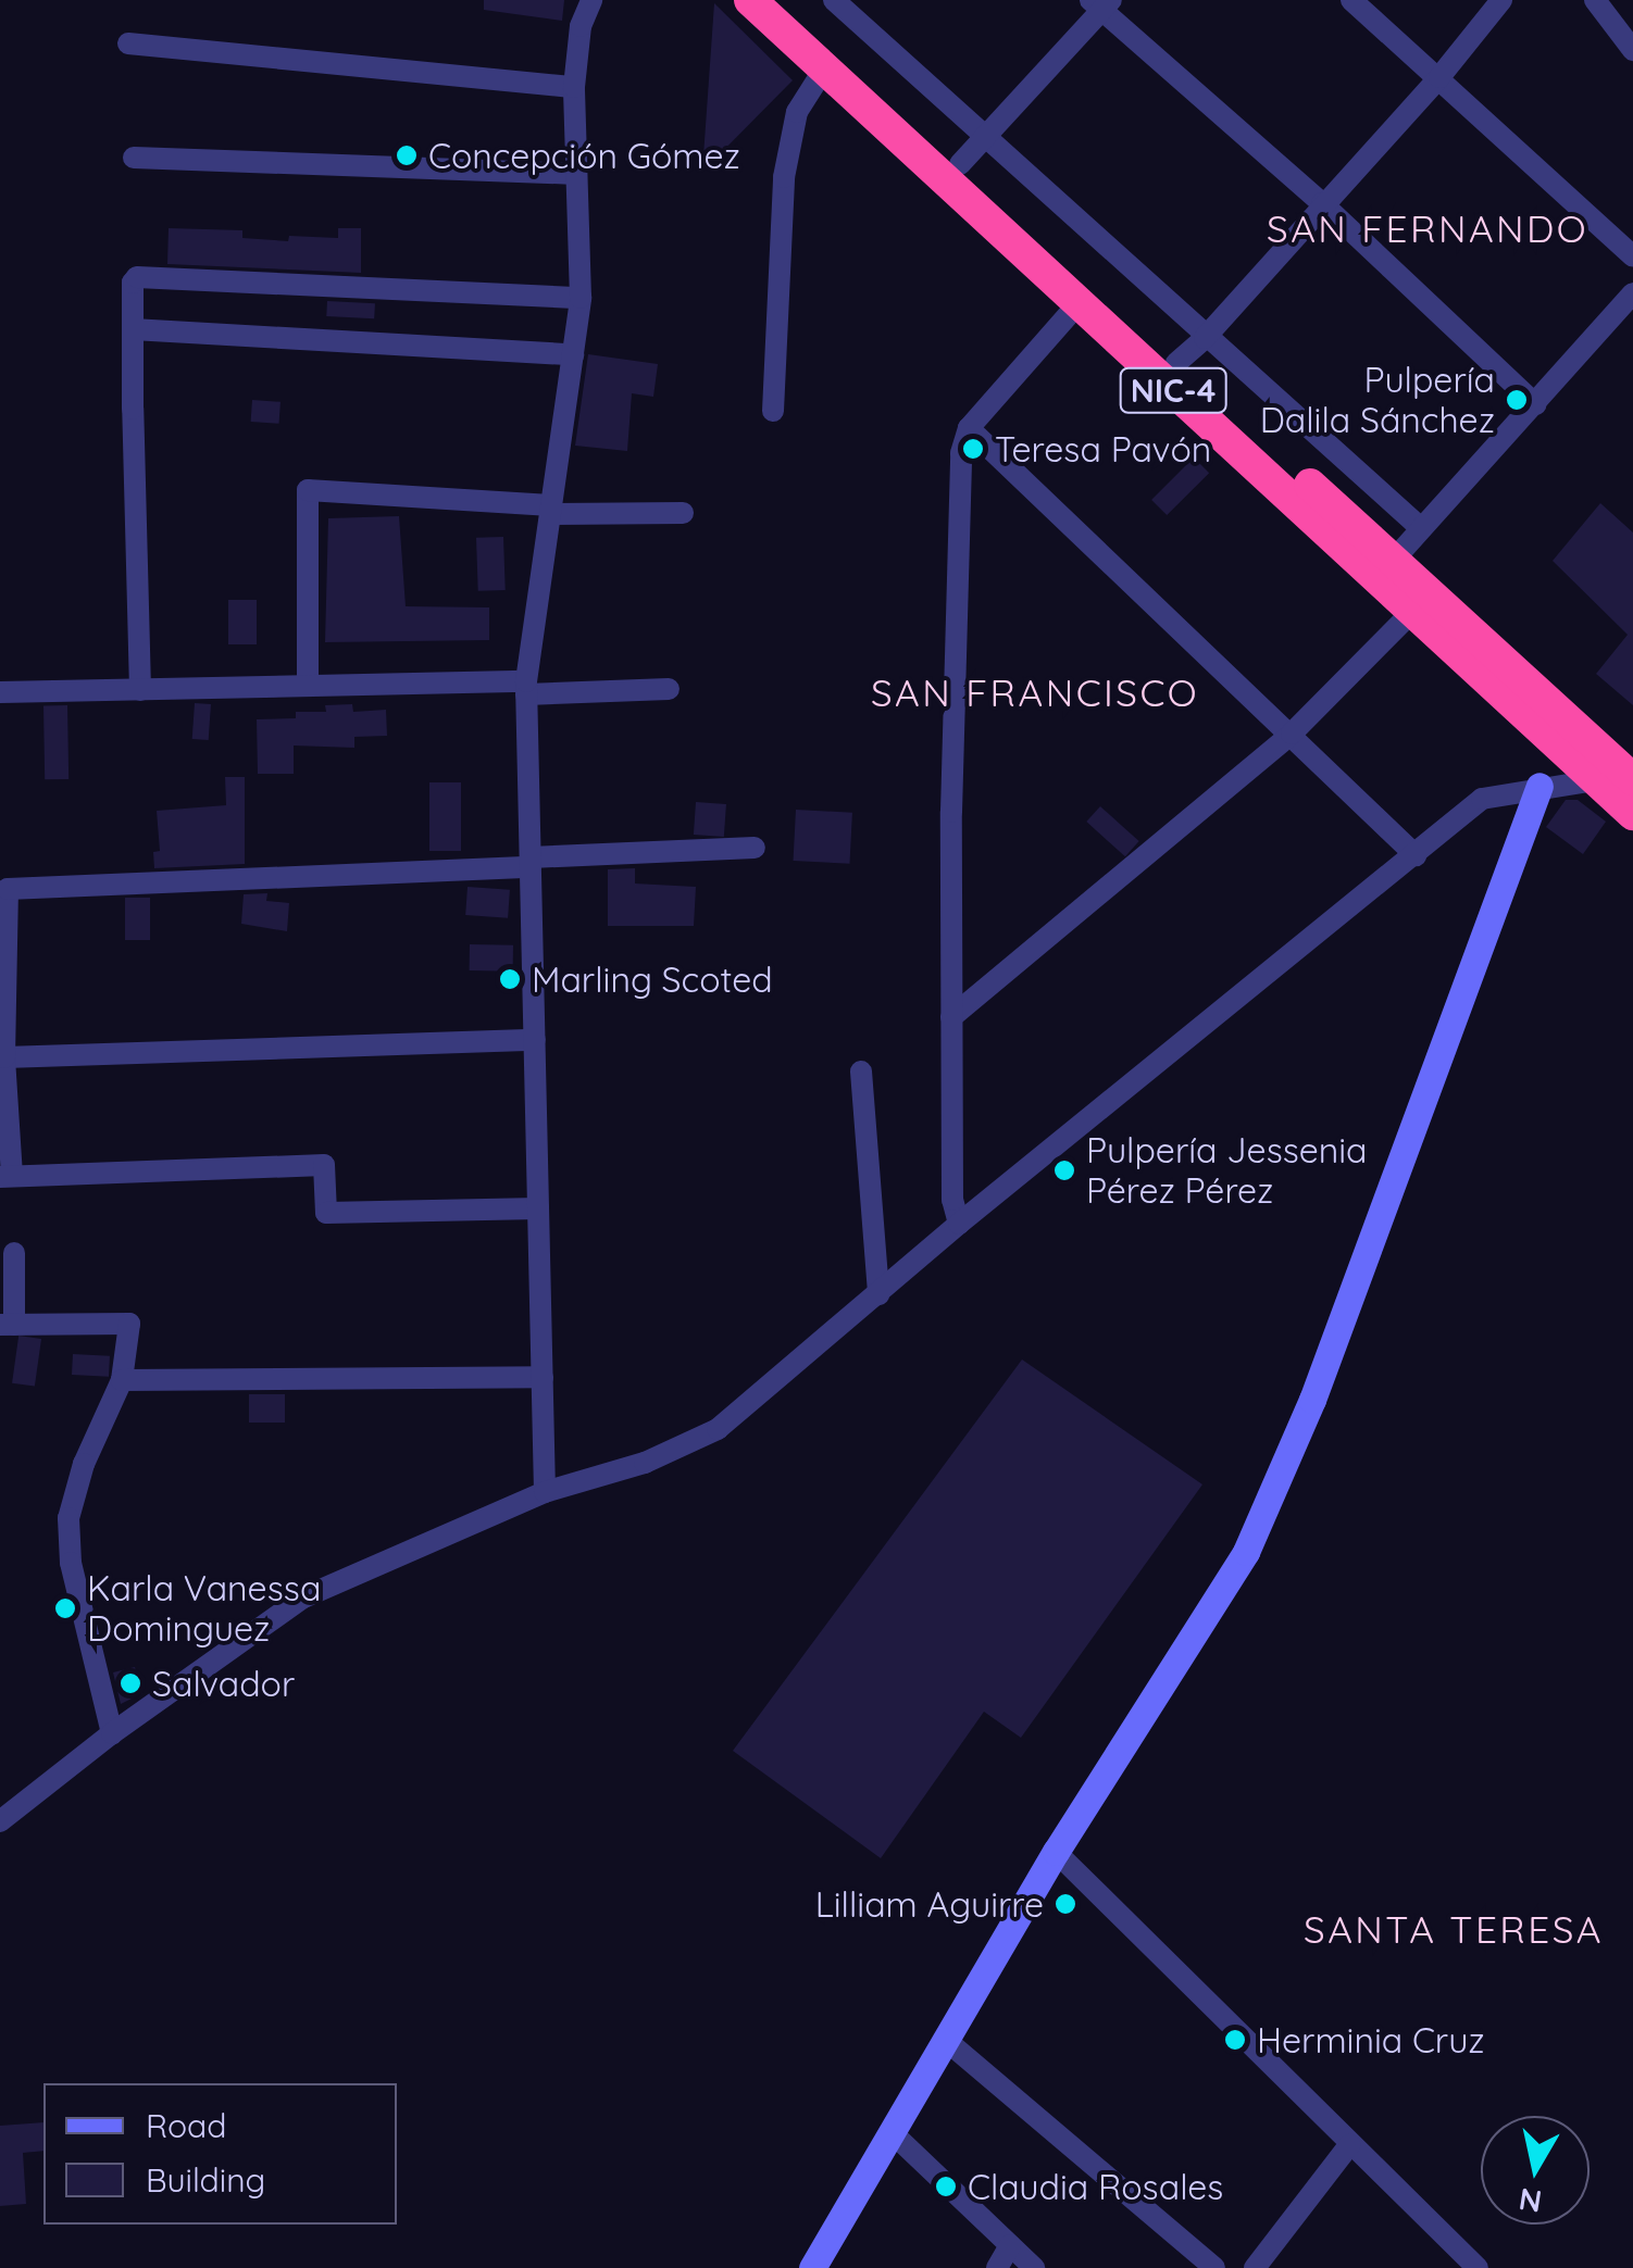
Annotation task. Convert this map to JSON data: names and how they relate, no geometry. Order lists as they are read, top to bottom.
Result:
{
  "streets": {
    "highway": ["NIC-4"]
  },
  "districts": ["SAN FERNANDO", "SAN FRANCISCO", "SANTA TERESA"],
  "places": [
    "Concepción Gómez",
    "Pulpería Dalila Sánchez",
    "Teresa Pavón",
    "Marling Scoted",
    "Pulpería Jessenia Pérez Pérez",
    "Karla Vanessa Dominguez",
    "Salvador",
    "Lilliam Aguirre",
    "Herminia Cruz",
    "Claudia Rosales"
  ],
  "legend": ["Road", "Building"],
  "north": "bottom"
}
